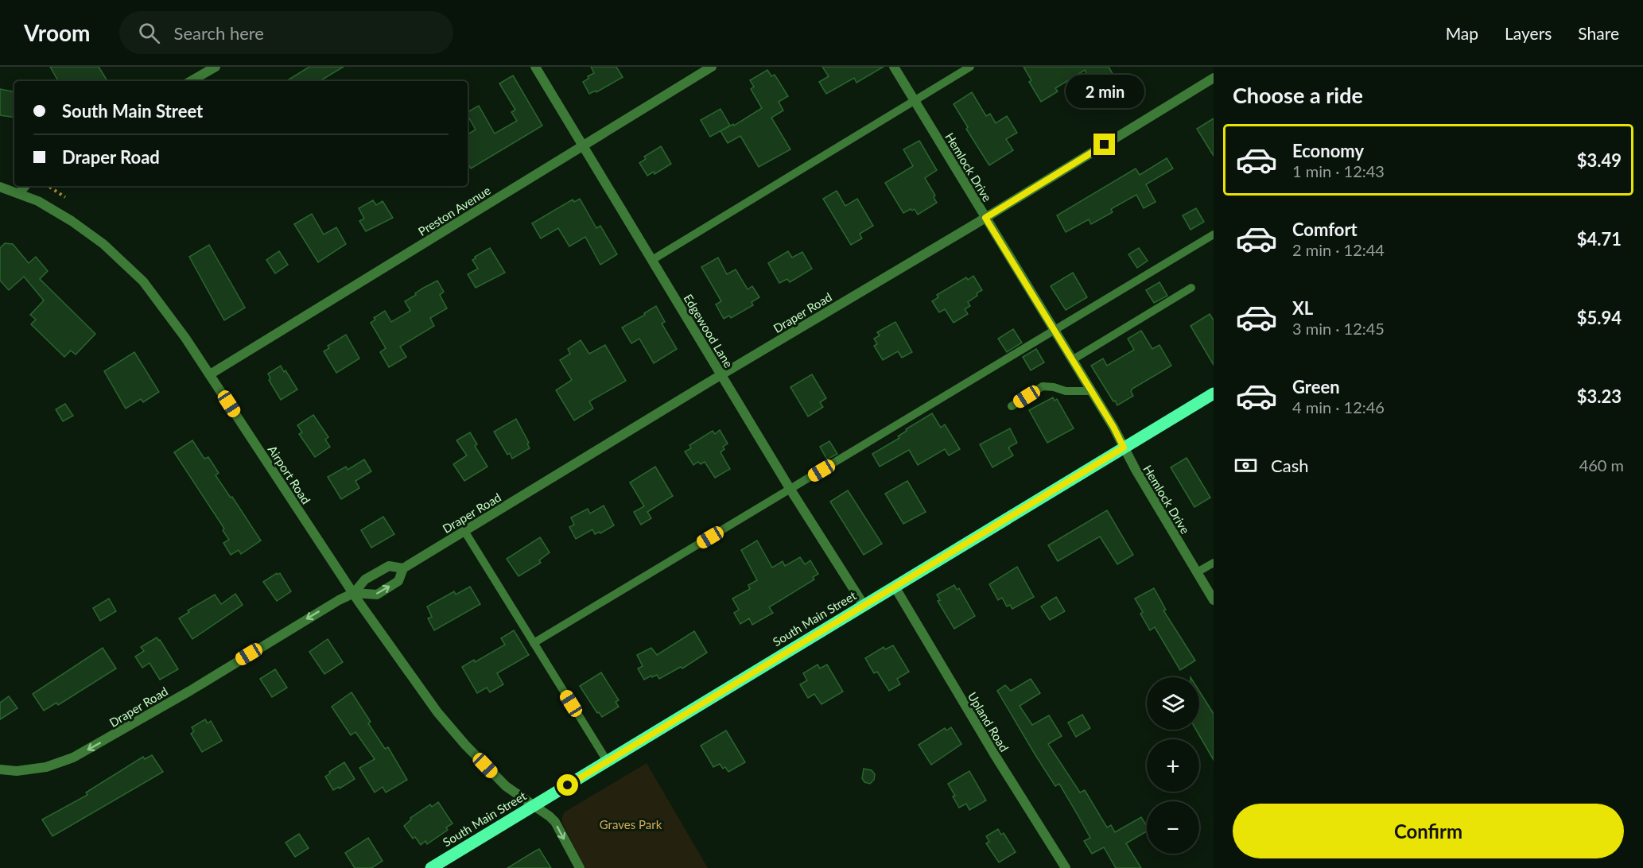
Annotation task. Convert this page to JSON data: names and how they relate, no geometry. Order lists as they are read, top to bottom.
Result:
{
  "streets": {
    "main road": ["South Main Street"],
    "street": [
      "Hemlock Drive",
      "Preston Avenue",
      "Draper Road",
      "Edgewood Lane",
      "Airport Road",
      "Upland Road"
    ]
  },
  "crossings": [
    ["Hemlock Drive", "Draper Road"],
    ["Hemlock Drive", "South Main Street"],
    ["Preston Avenue", "Edgewood Lane"],
    ["Preston Avenue", "Airport Road"],
    ["Draper Road", "Edgewood Lane"],
    ["Draper Road", "Airport Road"],
    ["Edgewood Lane", "South Main Street"],
    ["Airport Road", "South Main Street"],
    ["South Main Street", "Upland Road"]
  ],
  "parks": ["Graves Park"],
  "page": {
    "header": "Vroom",
    "search": "Search here",
    "nav": ["Map", "Layers", "Share"],
    "heading": "Choose a ride",
    "bubble": "2 min",
    "banner": ["South Main Street", "Draper Road"],
    "list": [
      {
        "name": "Economy",
        "note": "1 min · 12:43",
        "value": "$3.49"
      },
      {
        "name": "Comfort",
        "note": "2 min · 12:44",
        "value": "$4.71"
      },
      {
        "name": "XL",
        "note": "3 min · 12:45",
        "value": "$5.94"
      },
      {
        "name": "Green",
        "note": "4 min · 12:46",
        "value": "$3.23"
      }
    ],
    "pay": ["Cash", "460 m"],
    "map_buttons": ["+", "−"],
    "buttons": "Confirm"
  }
}
